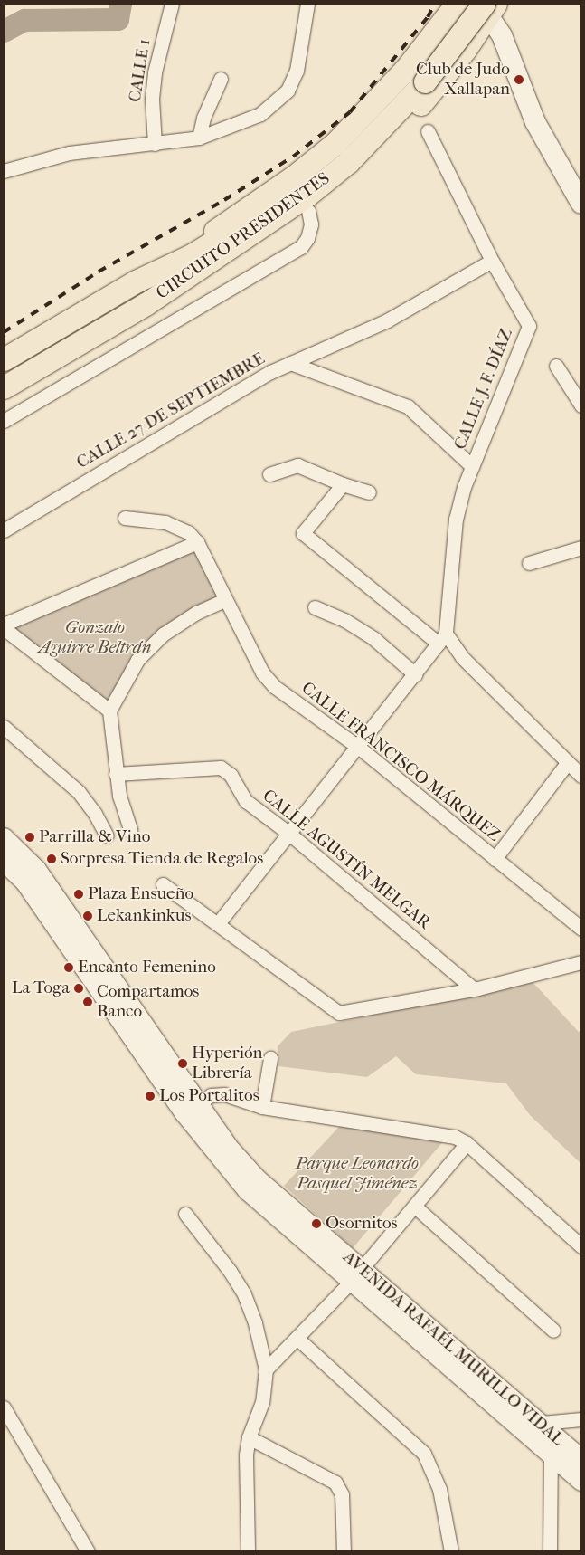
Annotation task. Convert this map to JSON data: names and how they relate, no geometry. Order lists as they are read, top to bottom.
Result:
{
  "streets": {
    "main road": ["CIRCUITO PRESIDENTES", "AVENIDA RAFAÉL MURILLO VIDAL"],
    "street": [
      "CALLE 1",
      "CALLE J. F. DÍAZ",
      "CALLE 27 DE SEPTIEMBRE",
      "CALLE FRANCISCO MÁRQUEZ",
      "CALLE AGUSTÍN MELGAR"
    ]
  },
  "crossings": [
    ["CALLE J. F. DÍAZ", "CALLE 27 DE SEPTIEMBRE"]
  ],
  "parks": ["Gonzalo Aguirre Beltrán", "Parque Leonardo Pasquel Jiménez"],
  "places": [
    "Club de Judo Xallapan",
    "Parrilla & Vino",
    "Sorpresa Tienda de Regalos",
    "Plaza Ensueño",
    "Lekankinkus",
    "Encanto Femenino",
    "La Toga",
    "Compartamos Banco",
    "Hyperión Librería",
    "Los Portalitos",
    "Osornitos"
  ]
}
